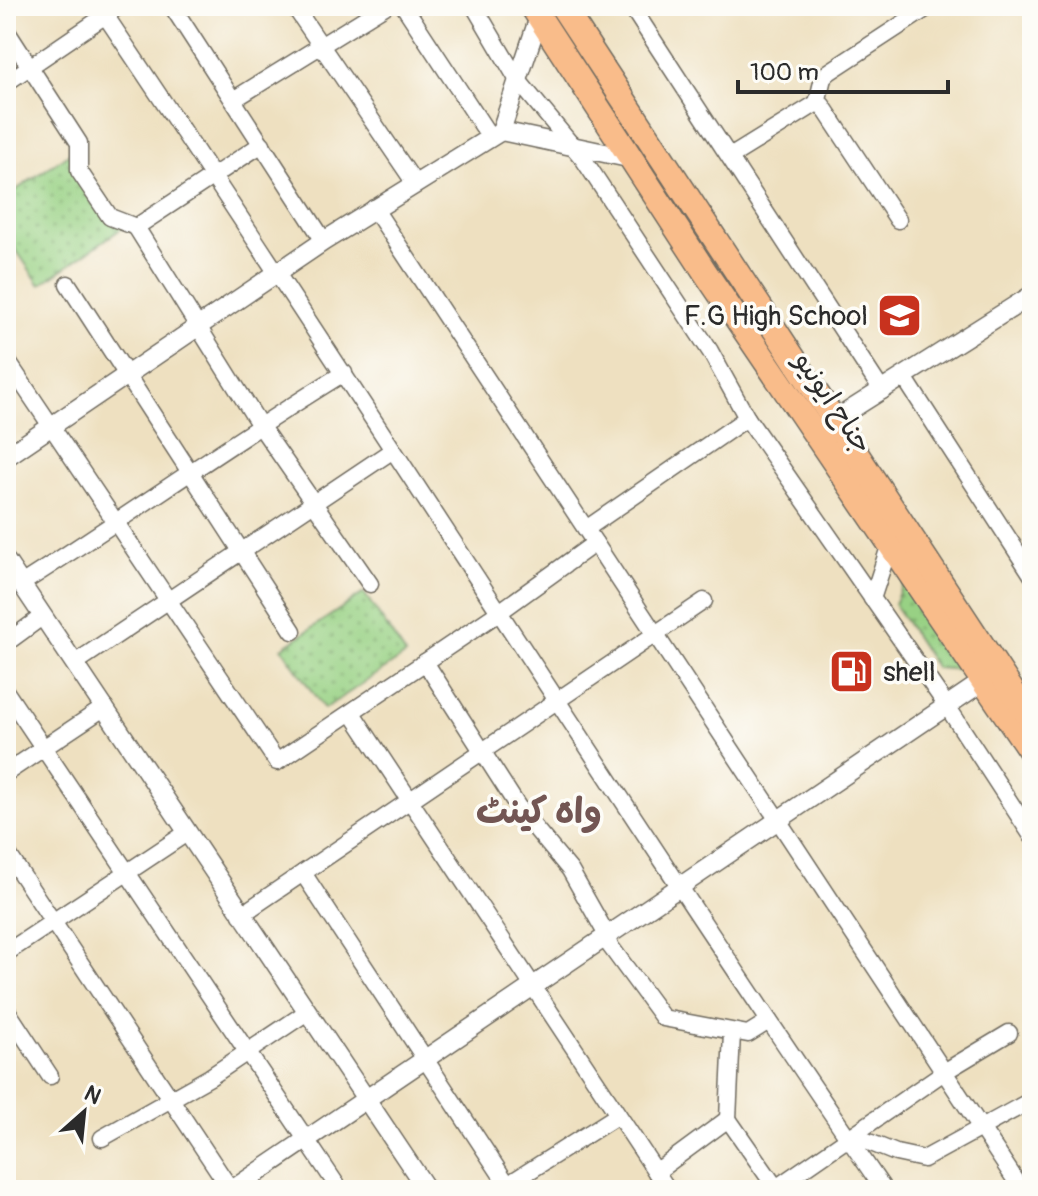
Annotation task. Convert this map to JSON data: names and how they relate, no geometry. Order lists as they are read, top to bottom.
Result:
{
  "streets": {
    "main road": ["جناح ایونیو"]
  },
  "districts": ["واہ کینٹ"],
  "places": {
    "school or university": ["F.G High School"],
    "fuel station": ["shell"]
  },
  "scale_bar": "100 m",
  "north": "top right"
}
